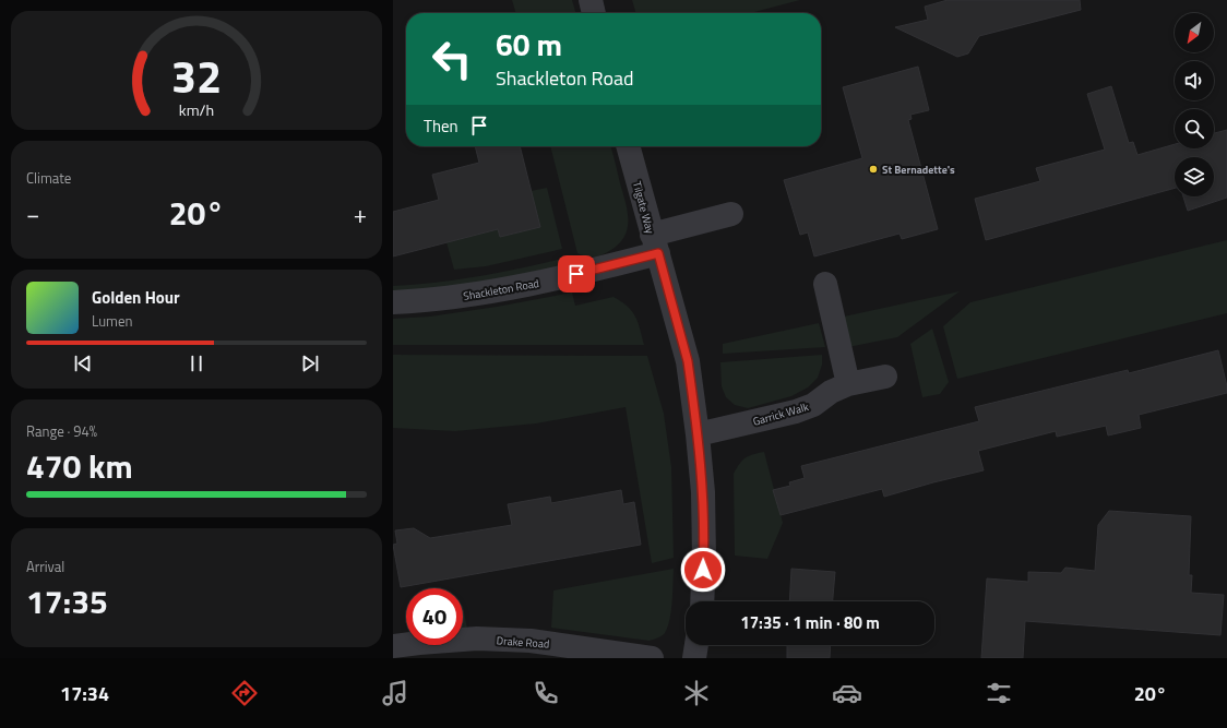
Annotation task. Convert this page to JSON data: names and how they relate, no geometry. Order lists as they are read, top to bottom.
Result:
{
  "streets": {
    "street": [
      "Tilgate Way",
      "Shackleton Road",
      "Garrick Walk",
      "Drake Road"
    ]
  },
  "crossings": [
    ["Tilgate Way", "Shackleton Road"],
    ["Tilgate Way", "Garrick Walk"]
  ],
  "places": ["St Bernadette's"],
  "north": "bottom left",
  "page": {
    "turn": ["60 m", "Shackleton Road"],
    "then": "Then",
    "tile": [
      "Climate",
      ["Range · 94%", "470 km"],
      ["Arrival", "17:35"]
    ],
    "heat": ["−", "20°", "+"],
    "song": ["Golden Hour", "Lumen"],
    "limit": "40",
    "trip": "17:35 · 1 min · 80 m",
    "tabs": ["17:34", "20°"],
    "gauge": ["32", "km/h"]
  }
}
